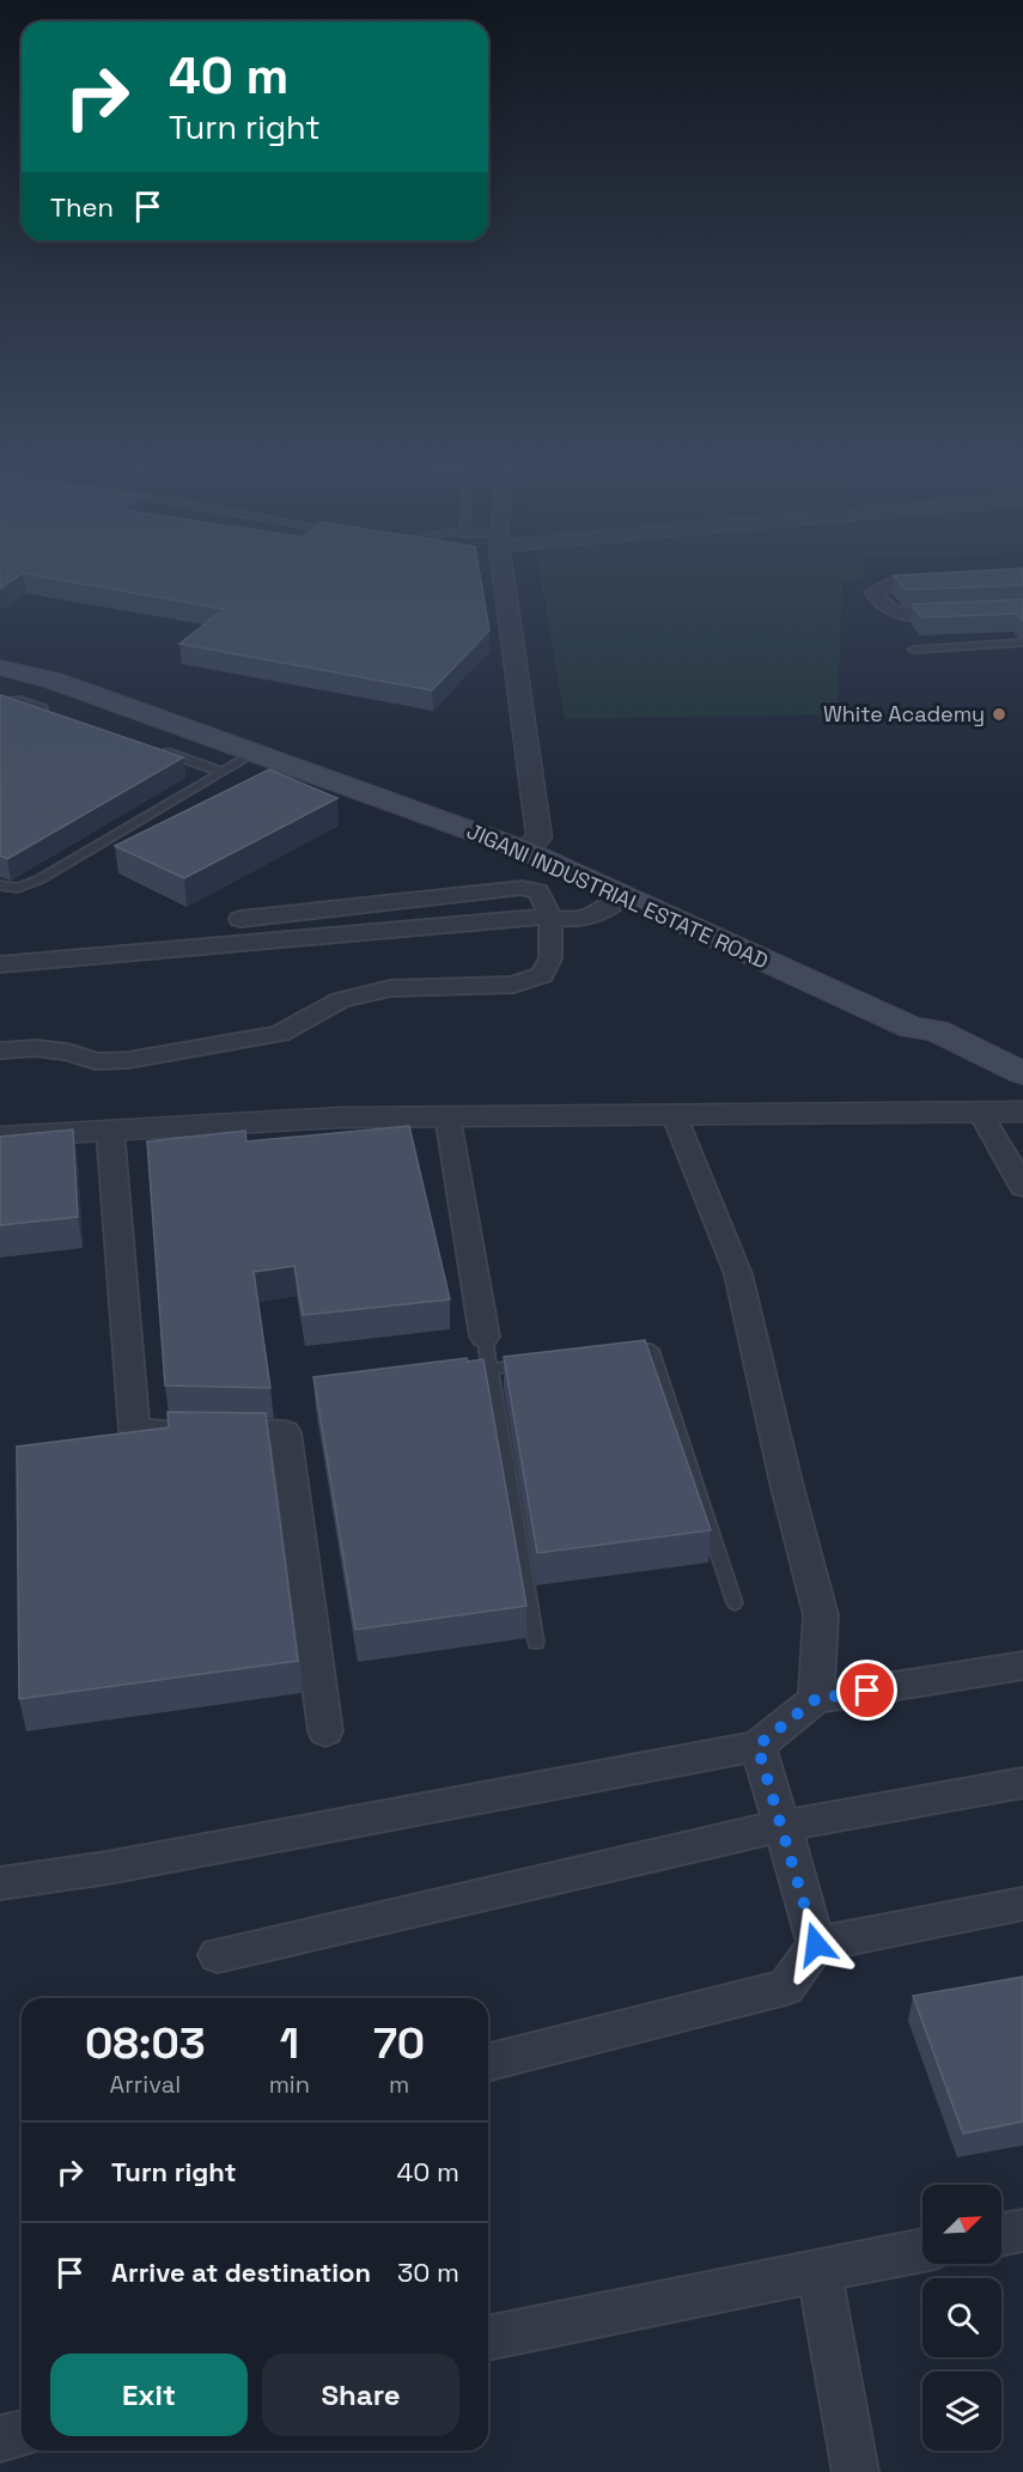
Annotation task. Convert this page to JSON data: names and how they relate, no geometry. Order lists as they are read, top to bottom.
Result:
{
  "streets": {
    "main road": ["JIGANI INDUSTRIAL ESTATE ROAD"]
  },
  "places": ["White Academy"],
  "north": "top right",
  "page": {
    "turn": ["40 m", "Turn right"],
    "then": "Then",
    "eta": [
      "08:03",
      "Arrival",
      "1",
      "min",
      "70",
      "m"
    ],
    "list": [
      {
        "name": "Turn right",
        "value": "40 m"
      },
      {
        "name": "Arrive at destination",
        "value": "30 m"
      }
    ],
    "buttons": ["Exit", "Share"]
  }
}
